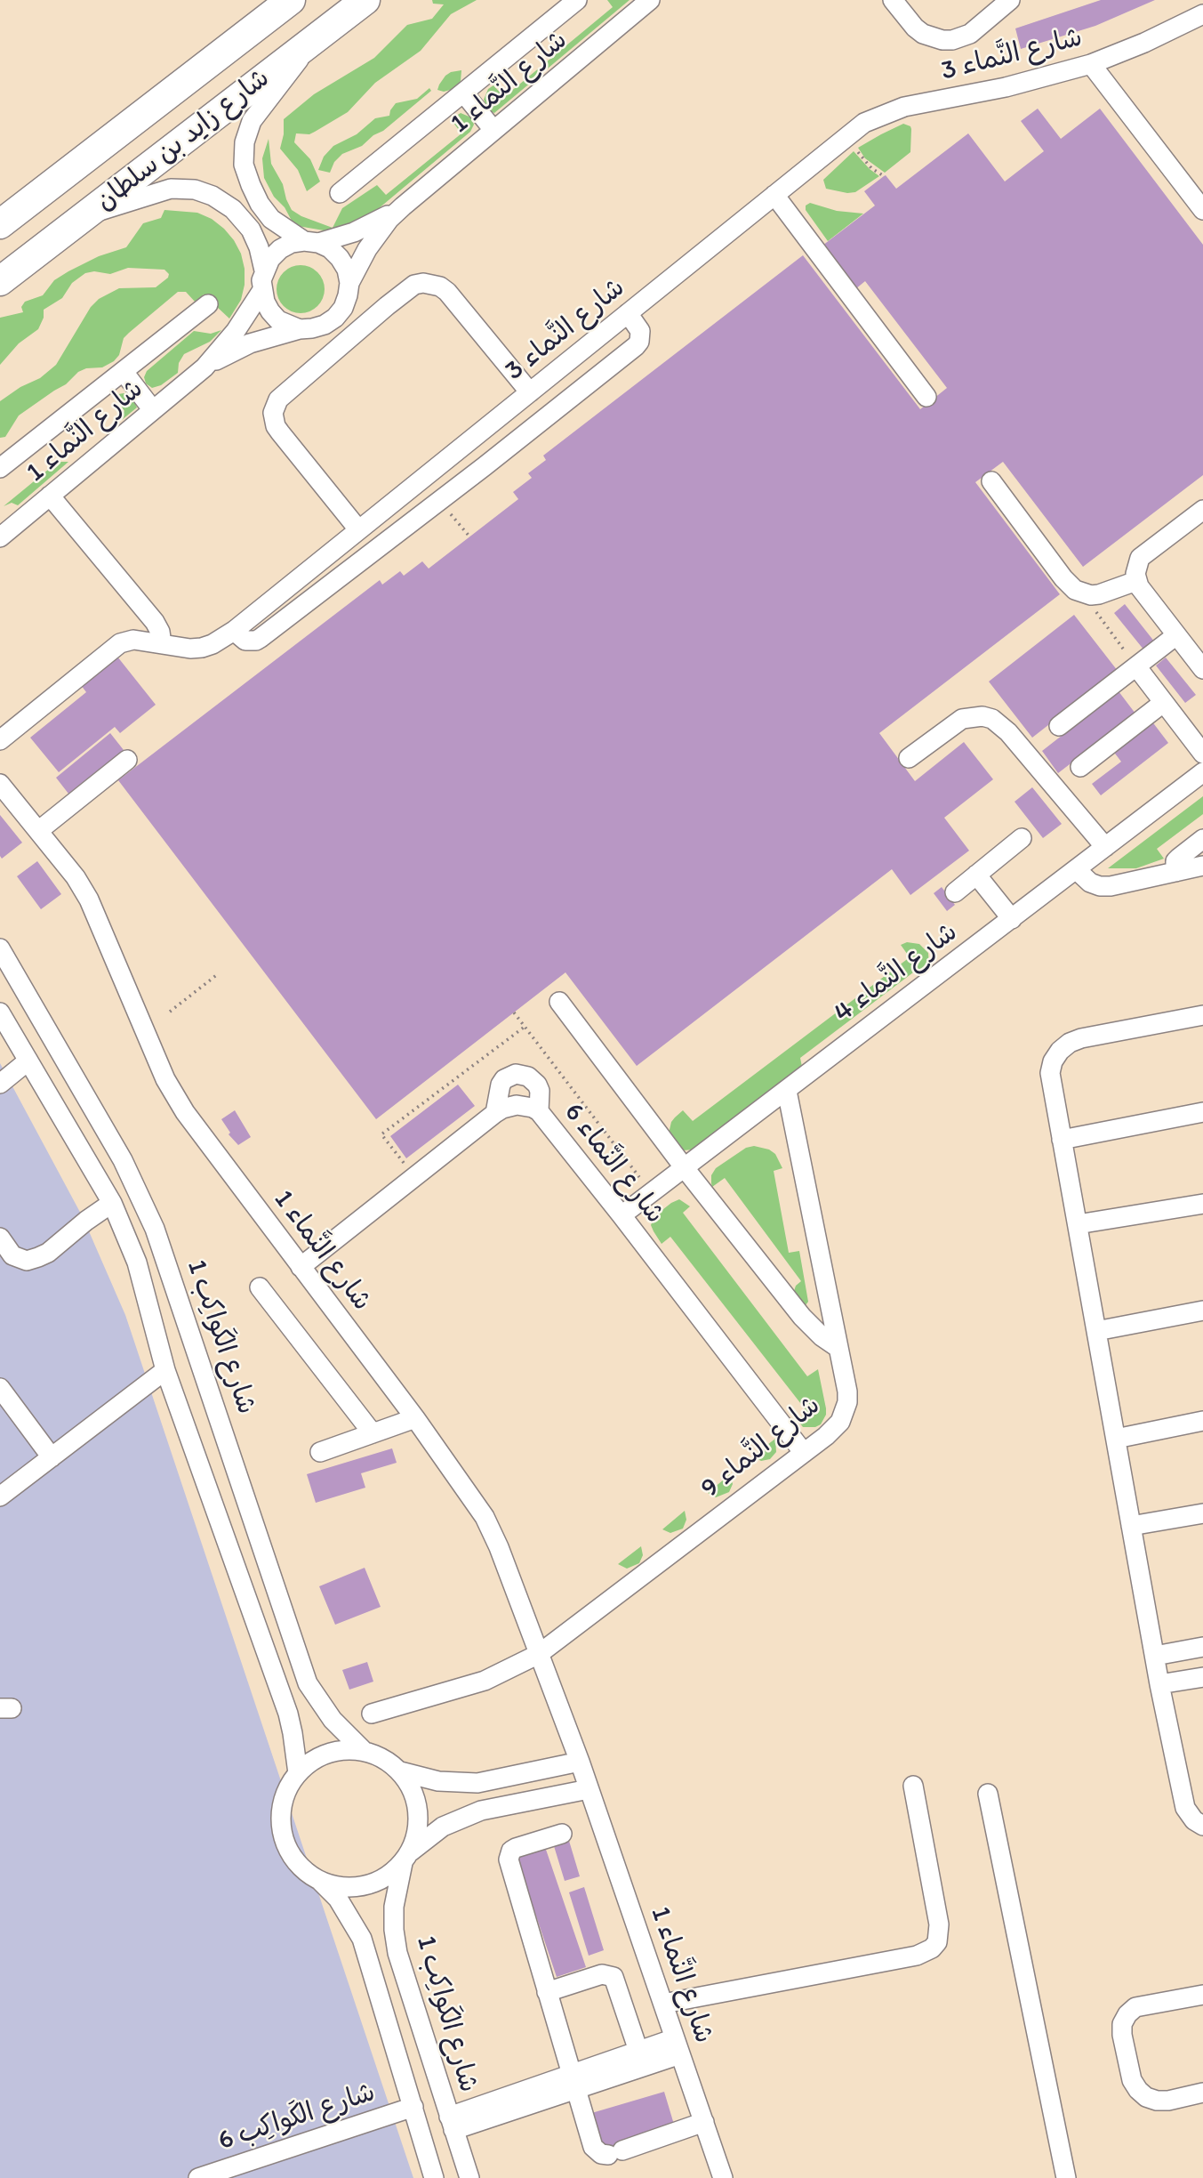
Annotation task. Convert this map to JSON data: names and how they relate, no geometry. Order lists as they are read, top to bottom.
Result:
{
  "streets": {
    "highway": ["شارع زايد بن سلطان"],
    "street": [
      "شارع النَّماء 3",
      "شارع النَّماء 1",
      "شارع النَّماء 4",
      "شارع النَّماء 6",
      "شارع الكَواكِب 1",
      "شارع النَّماء 9",
      "شارع الكَواكِب 6"
    ]
  },
  "crossings": [
    ["شارع النَّماء 1", "شارع النَّماء 6"],
    ["شارع النَّماء 1", "شارع النَّماء 9"],
    ["شارع النَّماء 4", "شارع النَّماء 6"],
    ["شارع النَّماء 4", "شارع النَّماء 9"],
    ["شارع النَّماء 6", "شارع النَّماء 9"]
  ]
}
